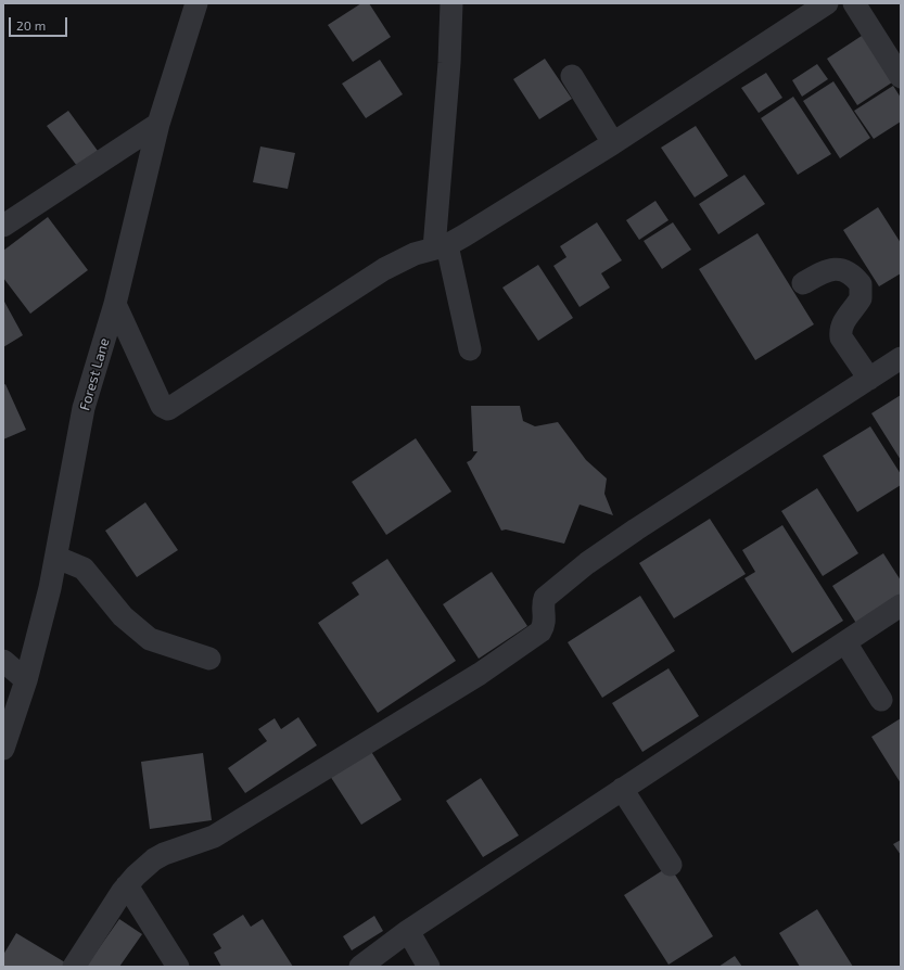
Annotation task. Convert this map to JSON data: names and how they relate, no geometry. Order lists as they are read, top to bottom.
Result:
{
  "streets": {
    "street": ["Forest Lane"]
  },
  "scale_bar": "20 m"
}
